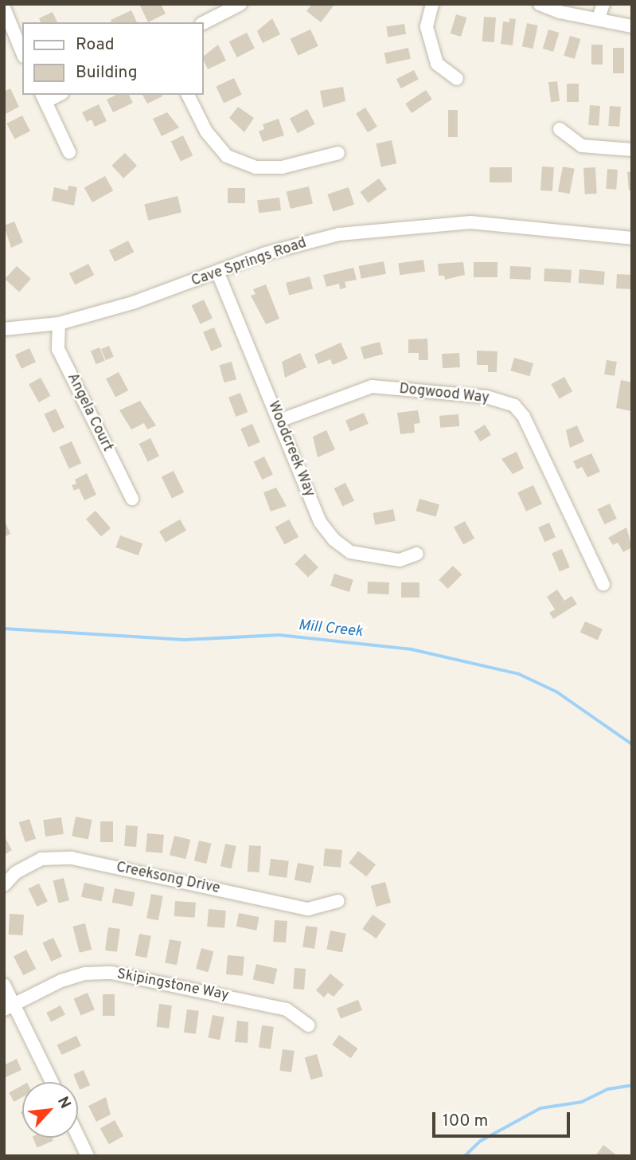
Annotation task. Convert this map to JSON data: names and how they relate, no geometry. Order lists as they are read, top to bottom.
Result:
{
  "streets": {
    "street": [
      "Cave Springs Road",
      "Dogwood Way",
      "Angela Court",
      "Woodcreek Way",
      "Creeksong Drive",
      "Skipingstone Way"
    ]
  },
  "crossings": [
    ["Cave Springs Road", "Angela Court"],
    ["Cave Springs Road", "Woodcreek Way"],
    ["Dogwood Way", "Woodcreek Way"]
  ],
  "water": ["Mill Creek"],
  "legend": ["Road", "Building"],
  "scale_bar": "100 m",
  "north": "top right"
}
